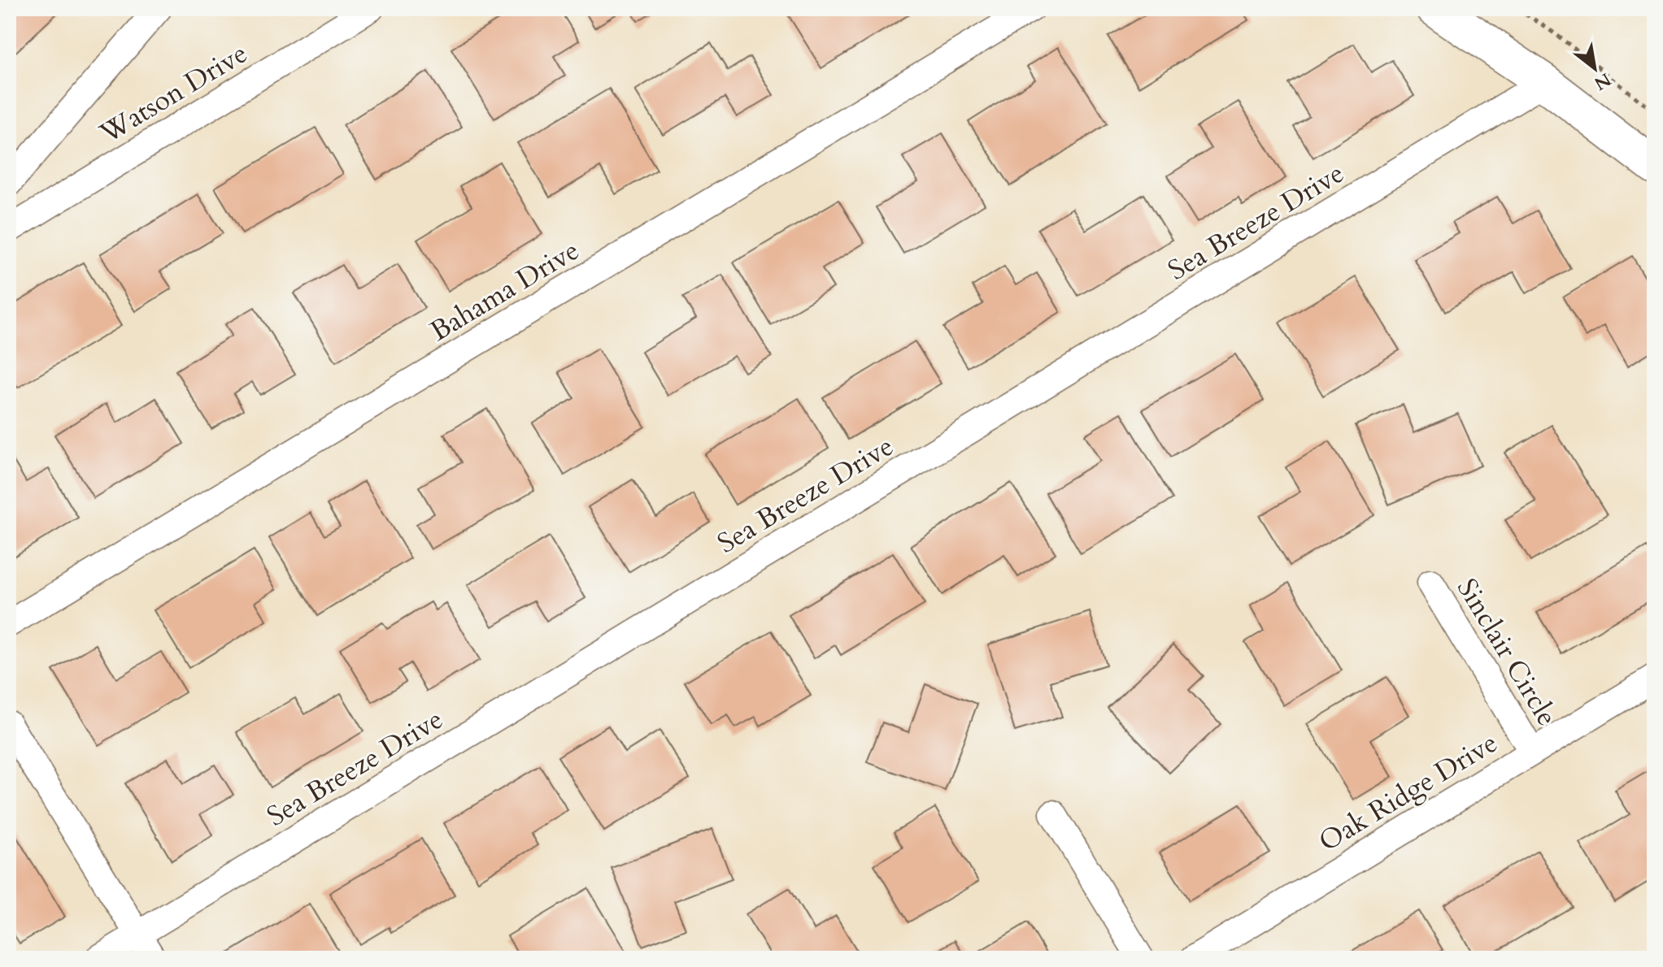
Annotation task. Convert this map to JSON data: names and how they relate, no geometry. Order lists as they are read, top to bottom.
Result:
{
  "streets": {
    "street": [
      "Watson Drive",
      "Sea Breeze Drive",
      "Bahama Drive",
      "Sinclair Circle",
      "Oak Ridge Drive"
    ]
  },
  "crossings": [
    ["Sinclair Circle", "Oak Ridge Drive"]
  ],
  "north": "bottom right"
}
